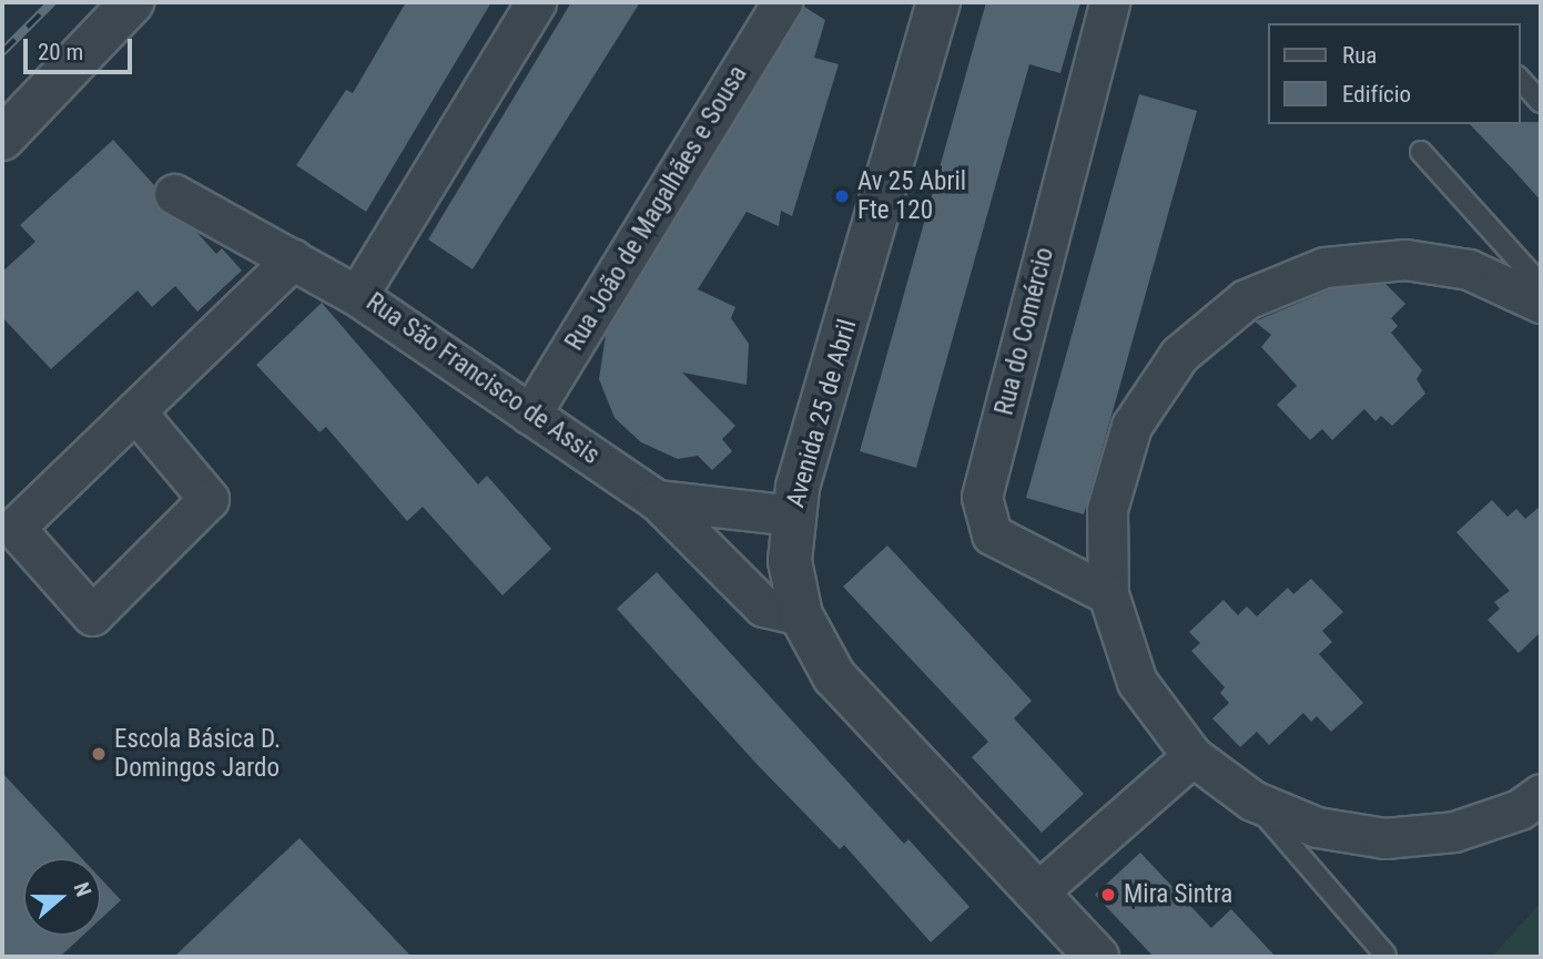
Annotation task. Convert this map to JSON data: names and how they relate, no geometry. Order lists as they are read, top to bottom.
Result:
{
  "streets": {
    "street": [
      "Rua João de Magalhães e Sousa",
      "Rua do Comércio",
      "Rua São Francisco de Assis",
      "Avenida 25 de Abril"
    ]
  },
  "crossings": [
    ["Rua João de Magalhães e Sousa", "Rua São Francisco de Assis"],
    ["Rua São Francisco de Assis", "Avenida 25 de Abril"]
  ],
  "places": ["Av 25 Abril Fte 120", "Escola Básica D. Domingos Jardo", "Mira Sintra"],
  "legend": ["Rua", "Edifício"],
  "scale_bar": "20 m",
  "north": "right"
}
